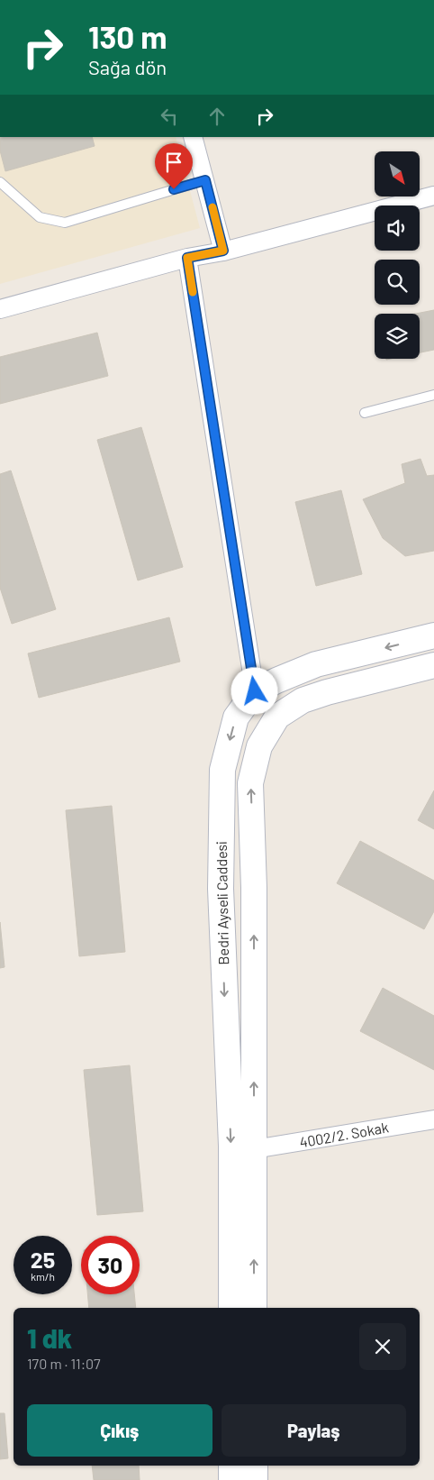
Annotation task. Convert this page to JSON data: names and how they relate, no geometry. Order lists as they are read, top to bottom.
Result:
{
  "streets": {
    "main road": ["Bedri Ayseli Caddesi"],
    "street": ["4002/2. Sokak"]
  },
  "crossings": [
    ["Bedri Ayseli Caddesi", "4002/2. Sokak"]
  ],
  "north": "bottom right",
  "page": {
    "turn": ["130 m", "Sağa dön"],
    "speed": "25 km/h",
    "limit": "30",
    "heading": ["1 dk", "170 m · 11:07"],
    "buttons": ["Çıkış", "Paylaş"]
  }
}
